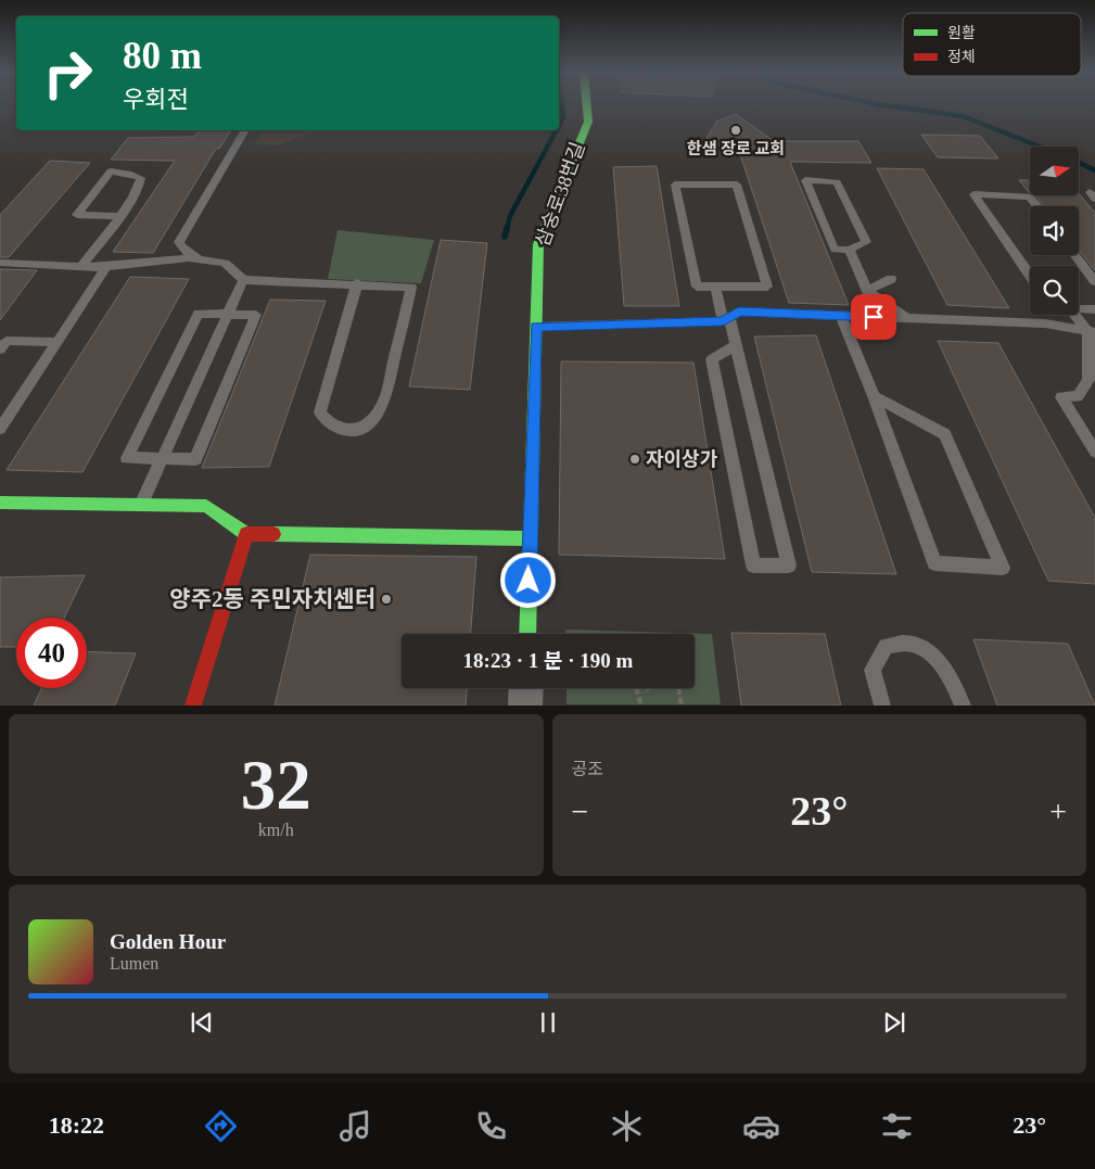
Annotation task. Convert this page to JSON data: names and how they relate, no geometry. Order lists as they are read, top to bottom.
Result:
{
  "streets": {
    "street": ["삼숭로38번길"]
  },
  "places": ["한샘 장로 교회", "자이상가", "양주2동 주민자치센터"],
  "legend": ["원활", "정체"],
  "north": "right",
  "page": {
    "turn": ["80 m", "우회전"],
    "limit": "40",
    "trip": "18:23 · 1 분 · 190 m",
    "tile": [
      ["32", "km/h"],
      "공조"
    ],
    "heat": ["−", "23°", "+"],
    "song": ["Golden Hour", "Lumen"],
    "tabs": ["18:22", "23°"]
  }
}
